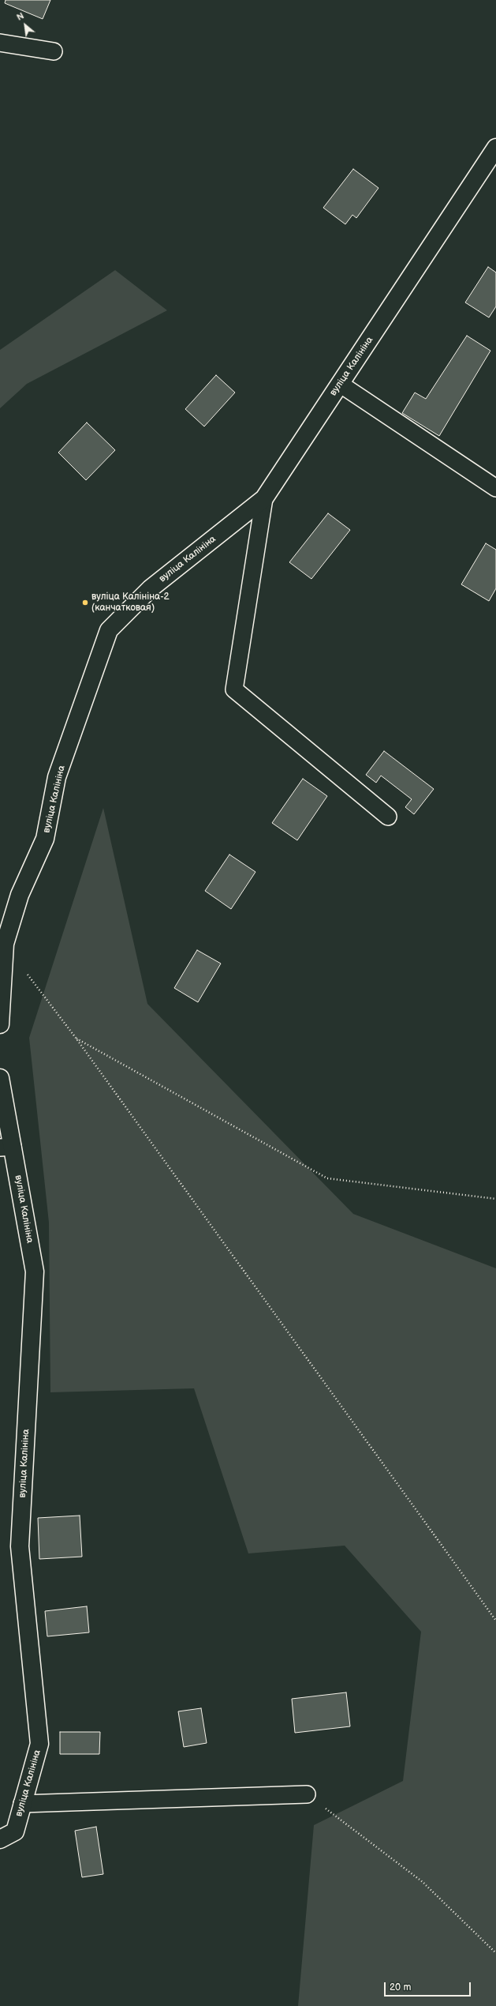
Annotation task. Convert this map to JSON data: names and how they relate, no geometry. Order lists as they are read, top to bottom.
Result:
{
  "streets": {
    "street": ["вуліца Калініна"]
  },
  "places": ["вуліца Калініна-2 (канчатковая)"],
  "scale_bar": "20 m",
  "north": "top left"
}
